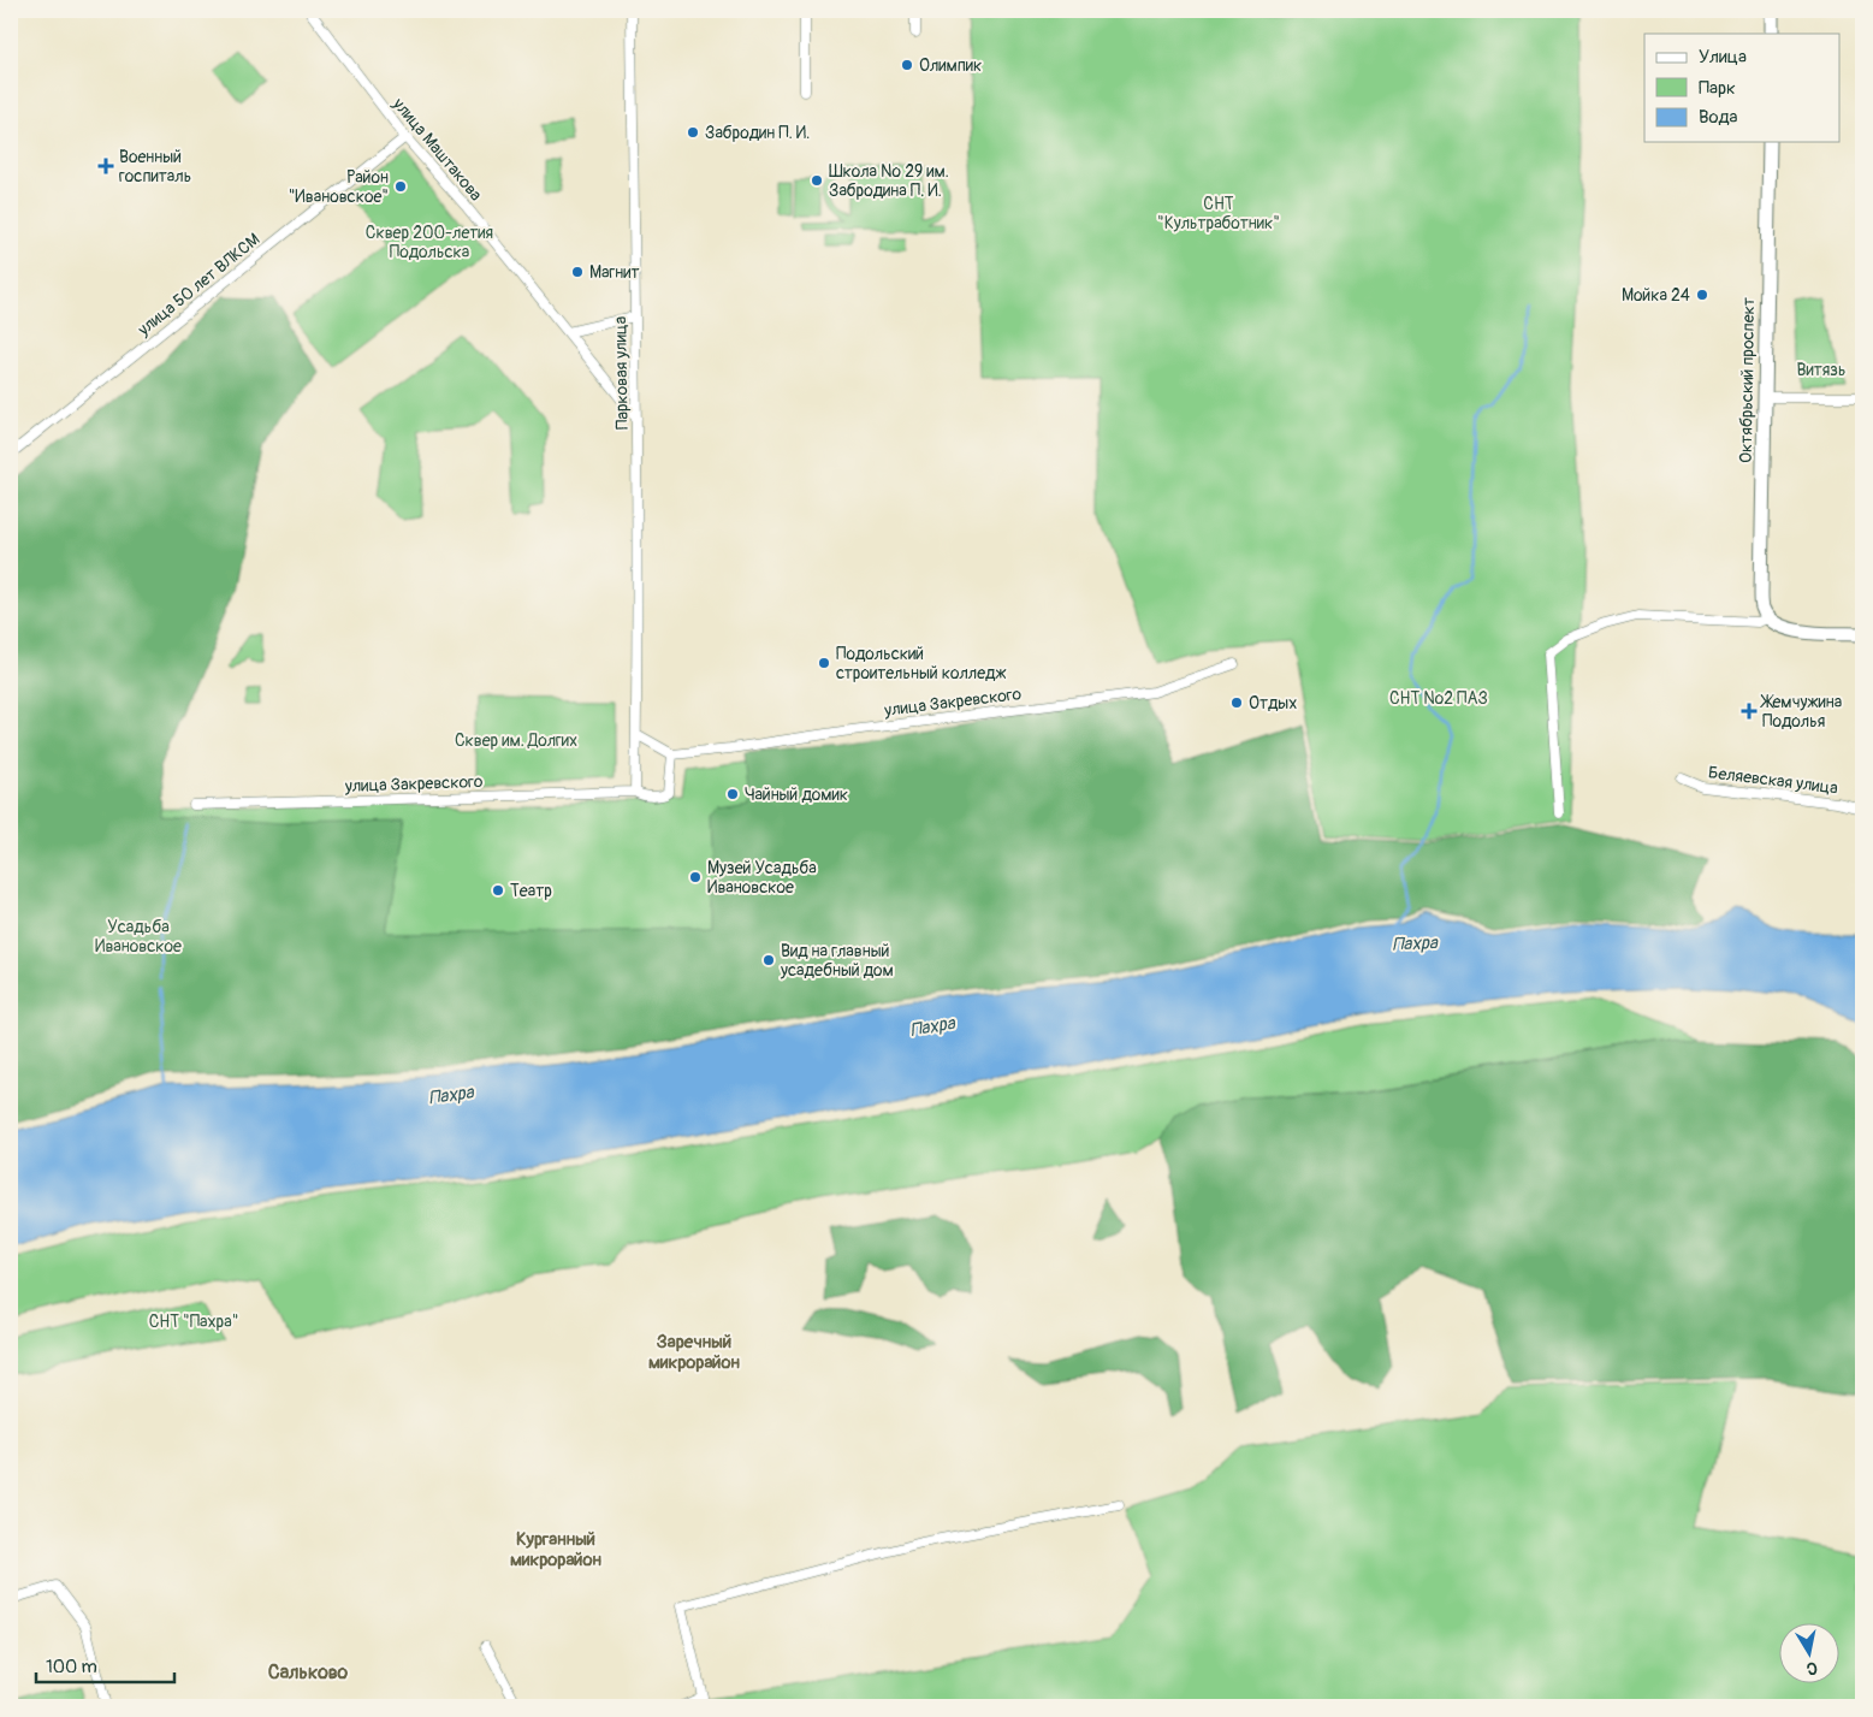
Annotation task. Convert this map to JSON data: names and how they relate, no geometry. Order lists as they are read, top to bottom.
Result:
{
  "streets": {
    "main road": ["Октябрьский проспект"],
    "street": [
      "улица Маштакова",
      "улица 50 лет ВЛКСМ",
      "Парковая улица",
      "улица Закревского",
      "Беляевская улица"
    ]
  },
  "crossings": [
    ["улица Маштакова", "улица 50 лет ВЛКСМ"],
    ["улица Маштакова", "Парковая улица"],
    ["Парковая улица", "улица Закревского"]
  ],
  "districts": ["Заречный микрорайон", "Курганный микрорайон", "Сальково"],
  "water": ["Пахра"],
  "parks": [
    "СНТ \"Культработник\"",
    "Сквер 200-летия Подольска",
    "Витязь",
    "СНТ №2 ПАЗ",
    "Сквер им. Долгих",
    "Усадьба Ивановское",
    "СНТ \"Пахра\""
  ],
  "places": {
    "other": [
      "Олимпик",
      "Забродин П. И.",
      "Школа № 29 им. Забродина П. И.",
      "Район \"Ивановское\"",
      "Магнит",
      "Мойка 24",
      "Подольский строительный колледж",
      "Отдых",
      "Чайный домик",
      "Музей Усадьба Ивановское",
      "Театр",
      "Вид на главный усадебный дом"
    ],
    "health": ["Военный госпиталь", "Жемчужина Подолья"]
  },
  "legend": ["Улица", "Парк", "Вода"],
  "scale_bar": "100 m",
  "north": "bottom"
}
